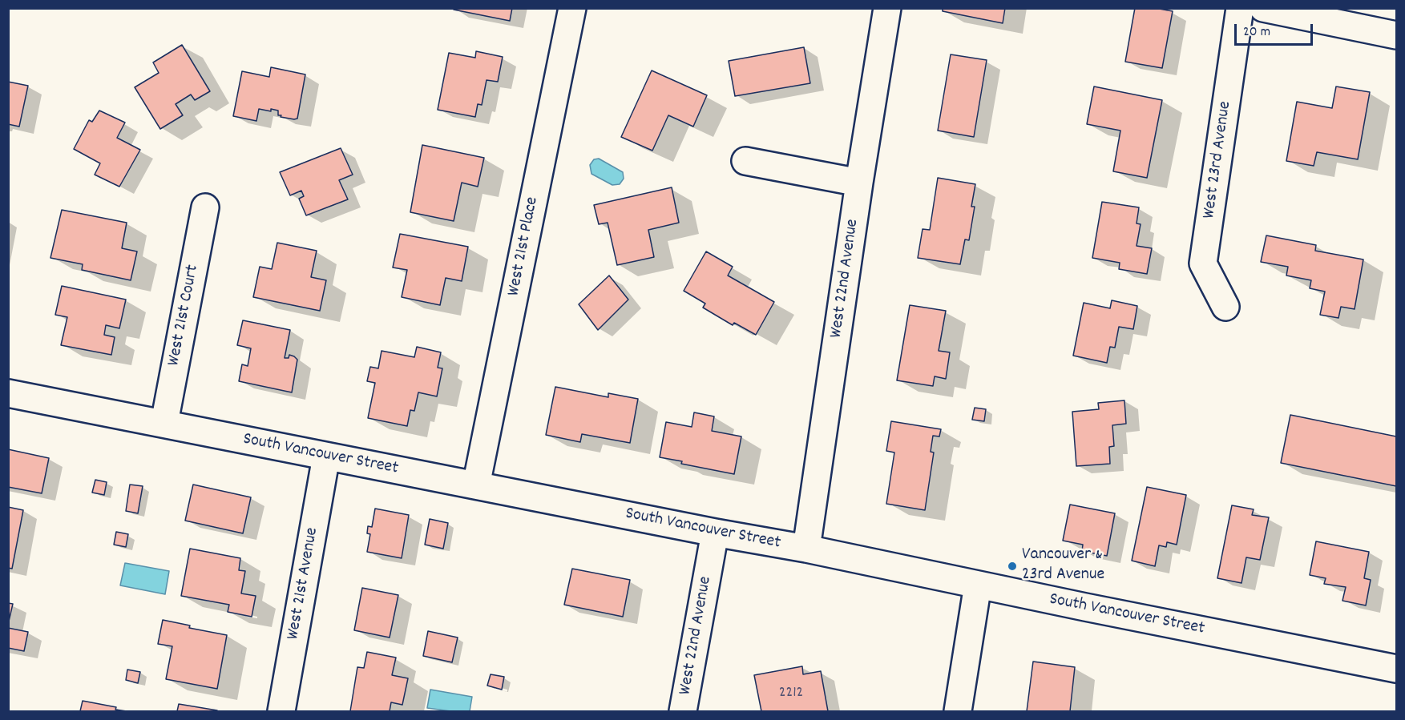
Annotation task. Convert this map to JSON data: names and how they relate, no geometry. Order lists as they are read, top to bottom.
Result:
{
  "streets": {
    "street": [
      "West 23rd Avenue",
      "West 21st Place",
      "West 22nd Avenue",
      "West 21st Court",
      "South Vancouver Street",
      "West 21st Avenue"
    ]
  },
  "crossings": [
    ["West 21st Place", "South Vancouver Street"],
    ["West 22nd Avenue", "South Vancouver Street"],
    ["West 21st Court", "South Vancouver Street"],
    ["South Vancouver Street", "West 21st Avenue"]
  ],
  "places": ["Vancouver & 23rd Avenue"],
  "house_numbers": ["2212"],
  "scale_bar": "20 m"
}
